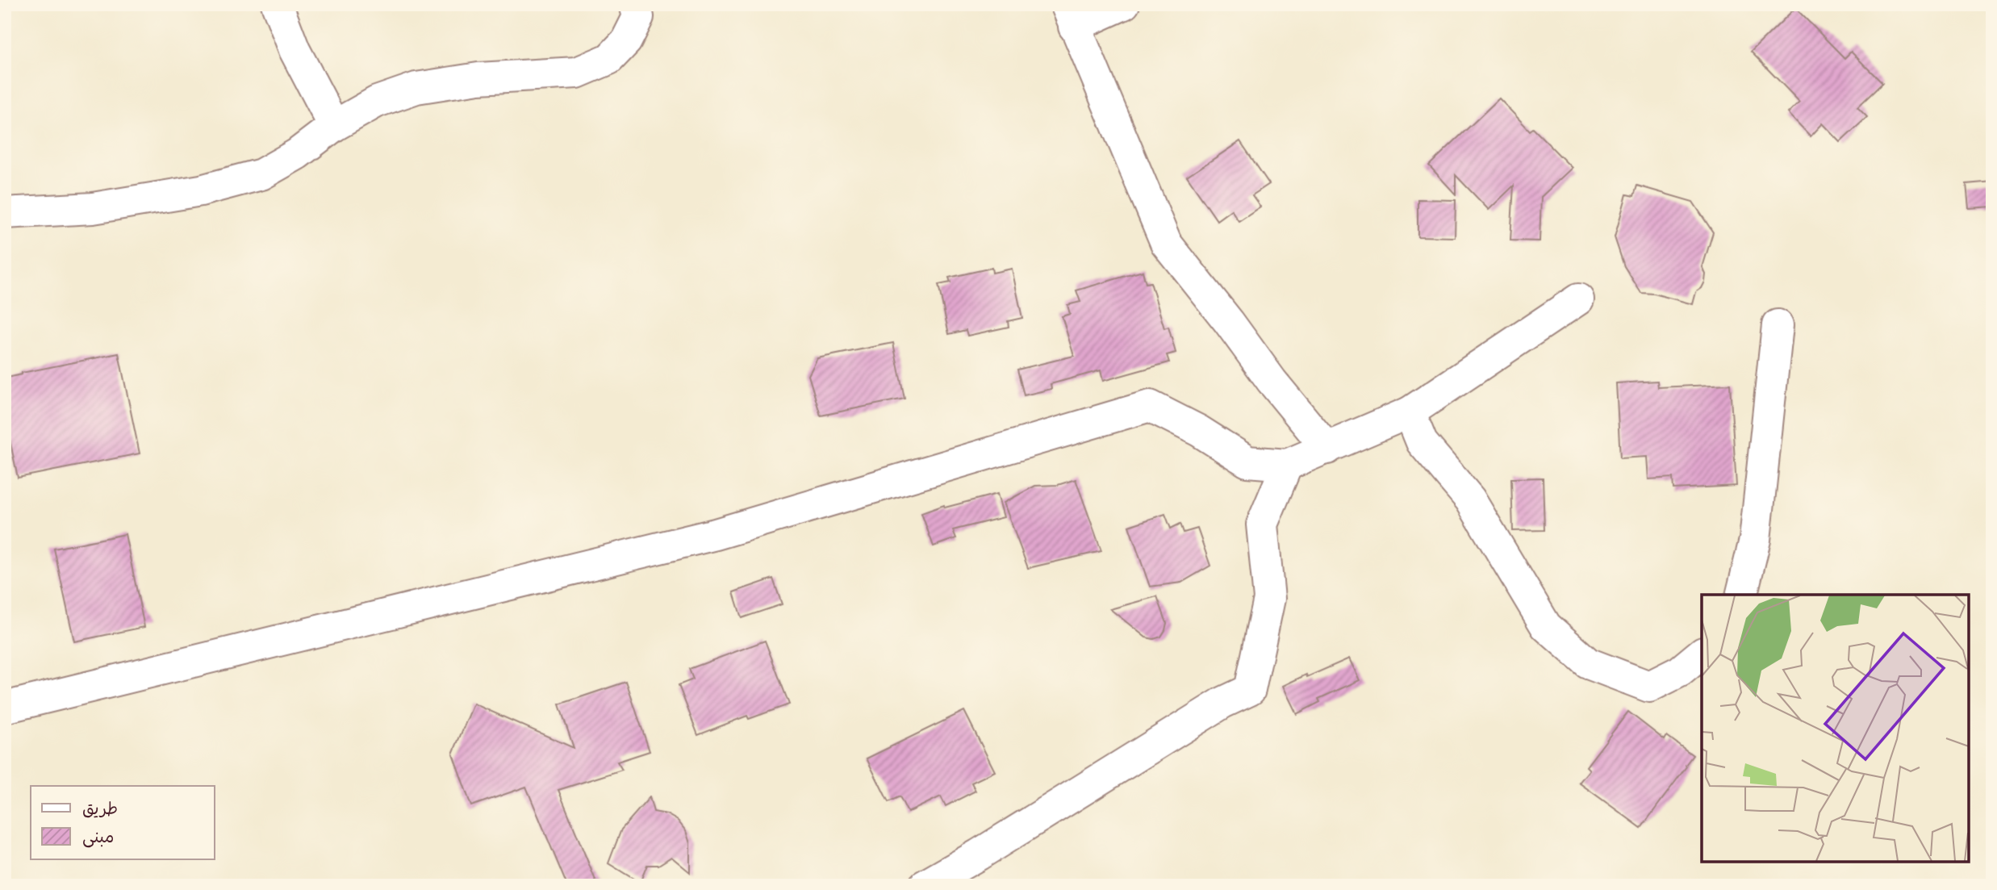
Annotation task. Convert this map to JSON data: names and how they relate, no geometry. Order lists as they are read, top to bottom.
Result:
{
  "legend": ["طريق", "مبنى"]
}
